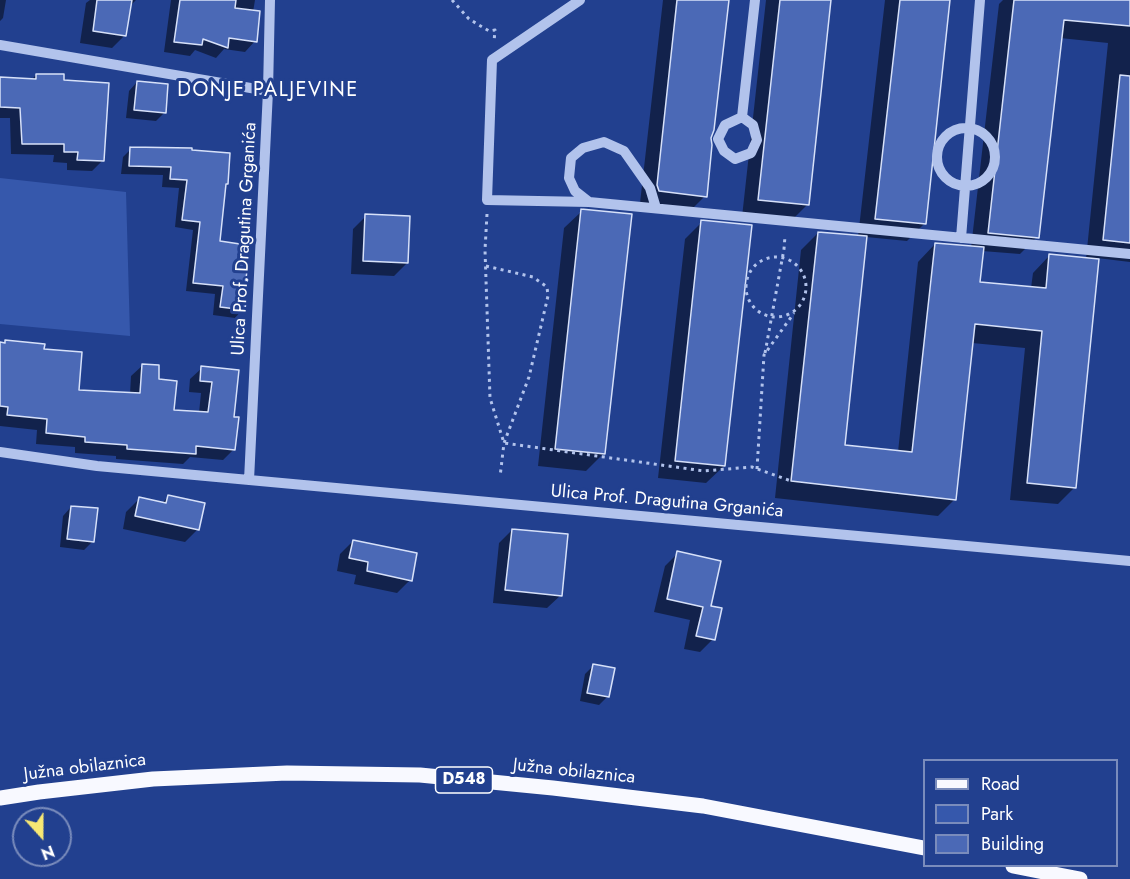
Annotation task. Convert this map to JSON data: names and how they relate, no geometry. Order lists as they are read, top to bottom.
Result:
{
  "streets": {
    "main road": ["Južna obilaznica", "D548"],
    "street": ["Ulica Prof. Dragutina Grganića"]
  },
  "districts": ["DONJE PALJEVINE"],
  "legend": ["Road", "Park", "Building"],
  "north": "bottom"
}
